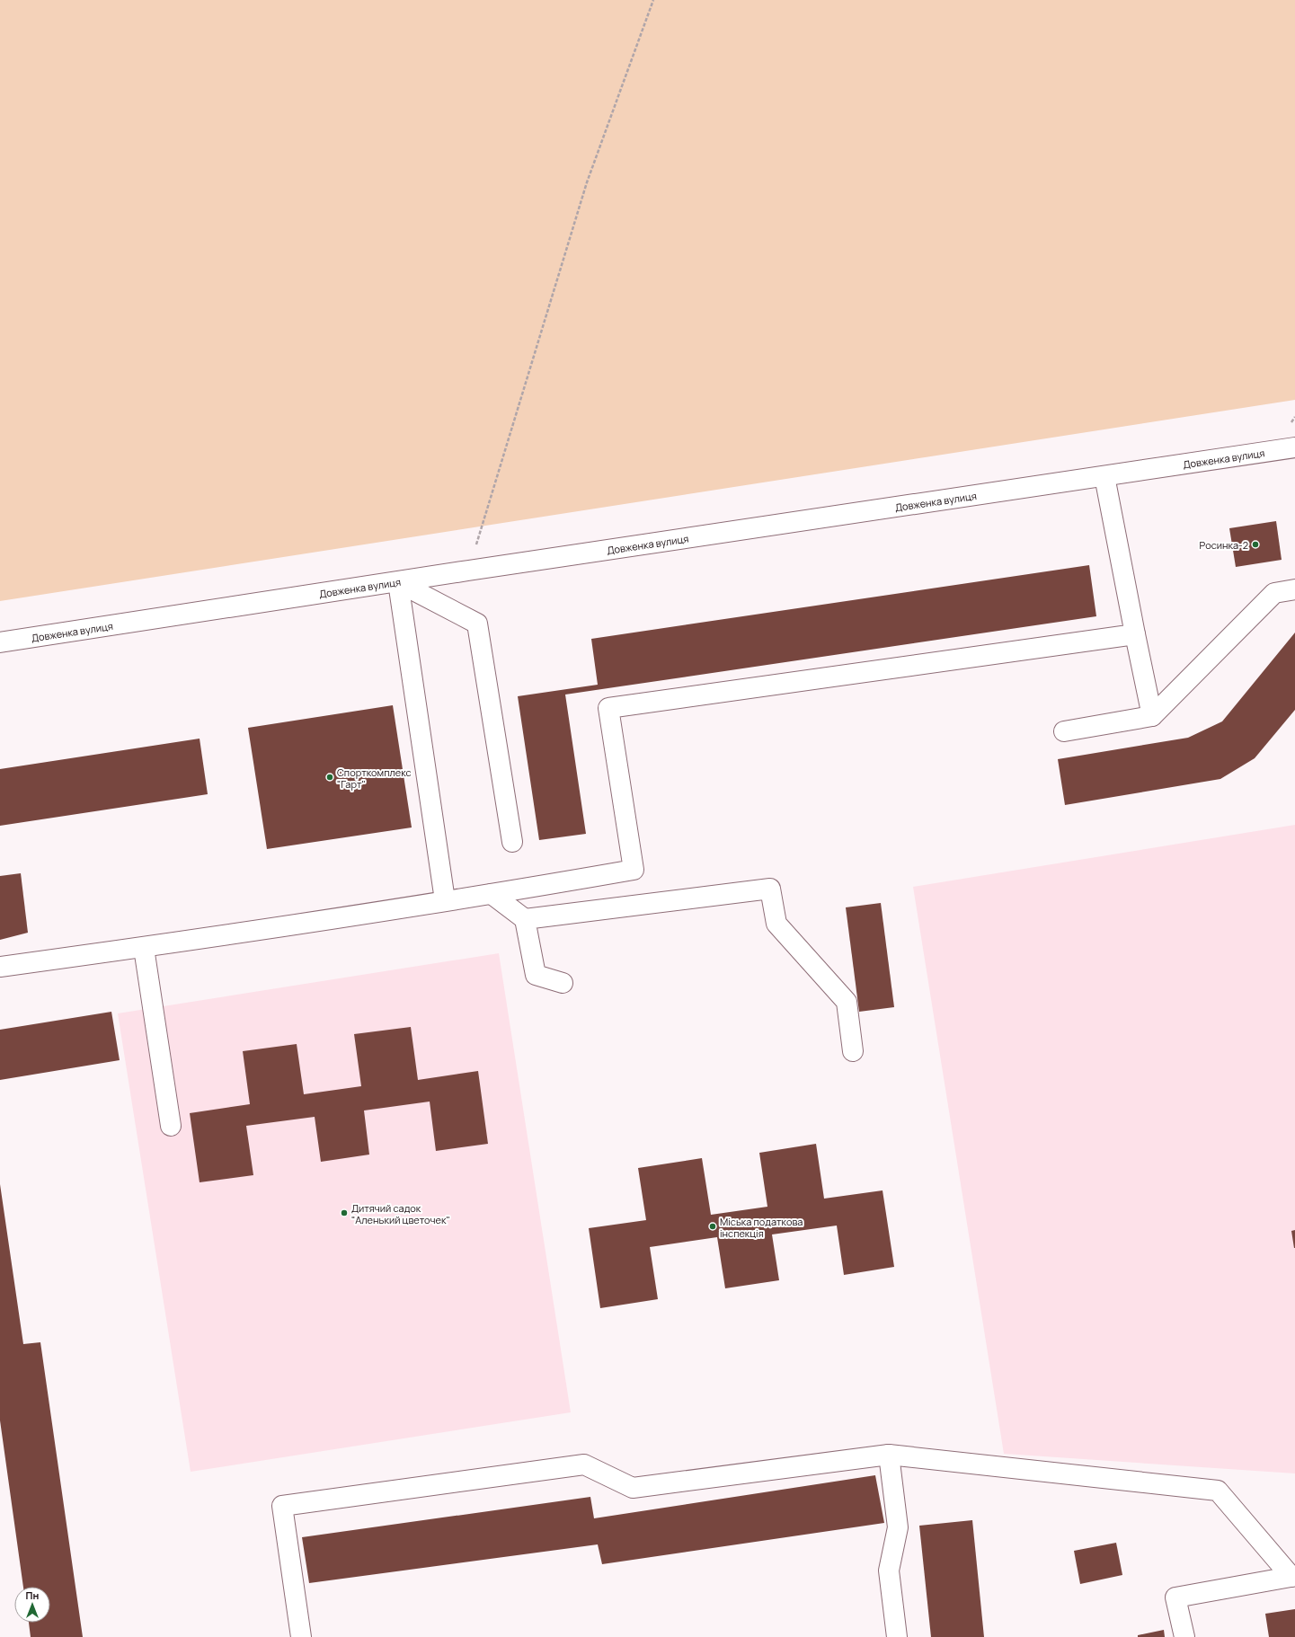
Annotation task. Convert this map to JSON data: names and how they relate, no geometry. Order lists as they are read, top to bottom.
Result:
{
  "streets": {
    "street": ["Довженка вулиця"]
  },
  "places": [
    "Росинка-2",
    "Спорткомплекс \"Гарт\"",
    "Дитячий садок \"Аленький цветочек\"",
    "Міська податкова інспекція"
  ],
  "north": "top"
}
